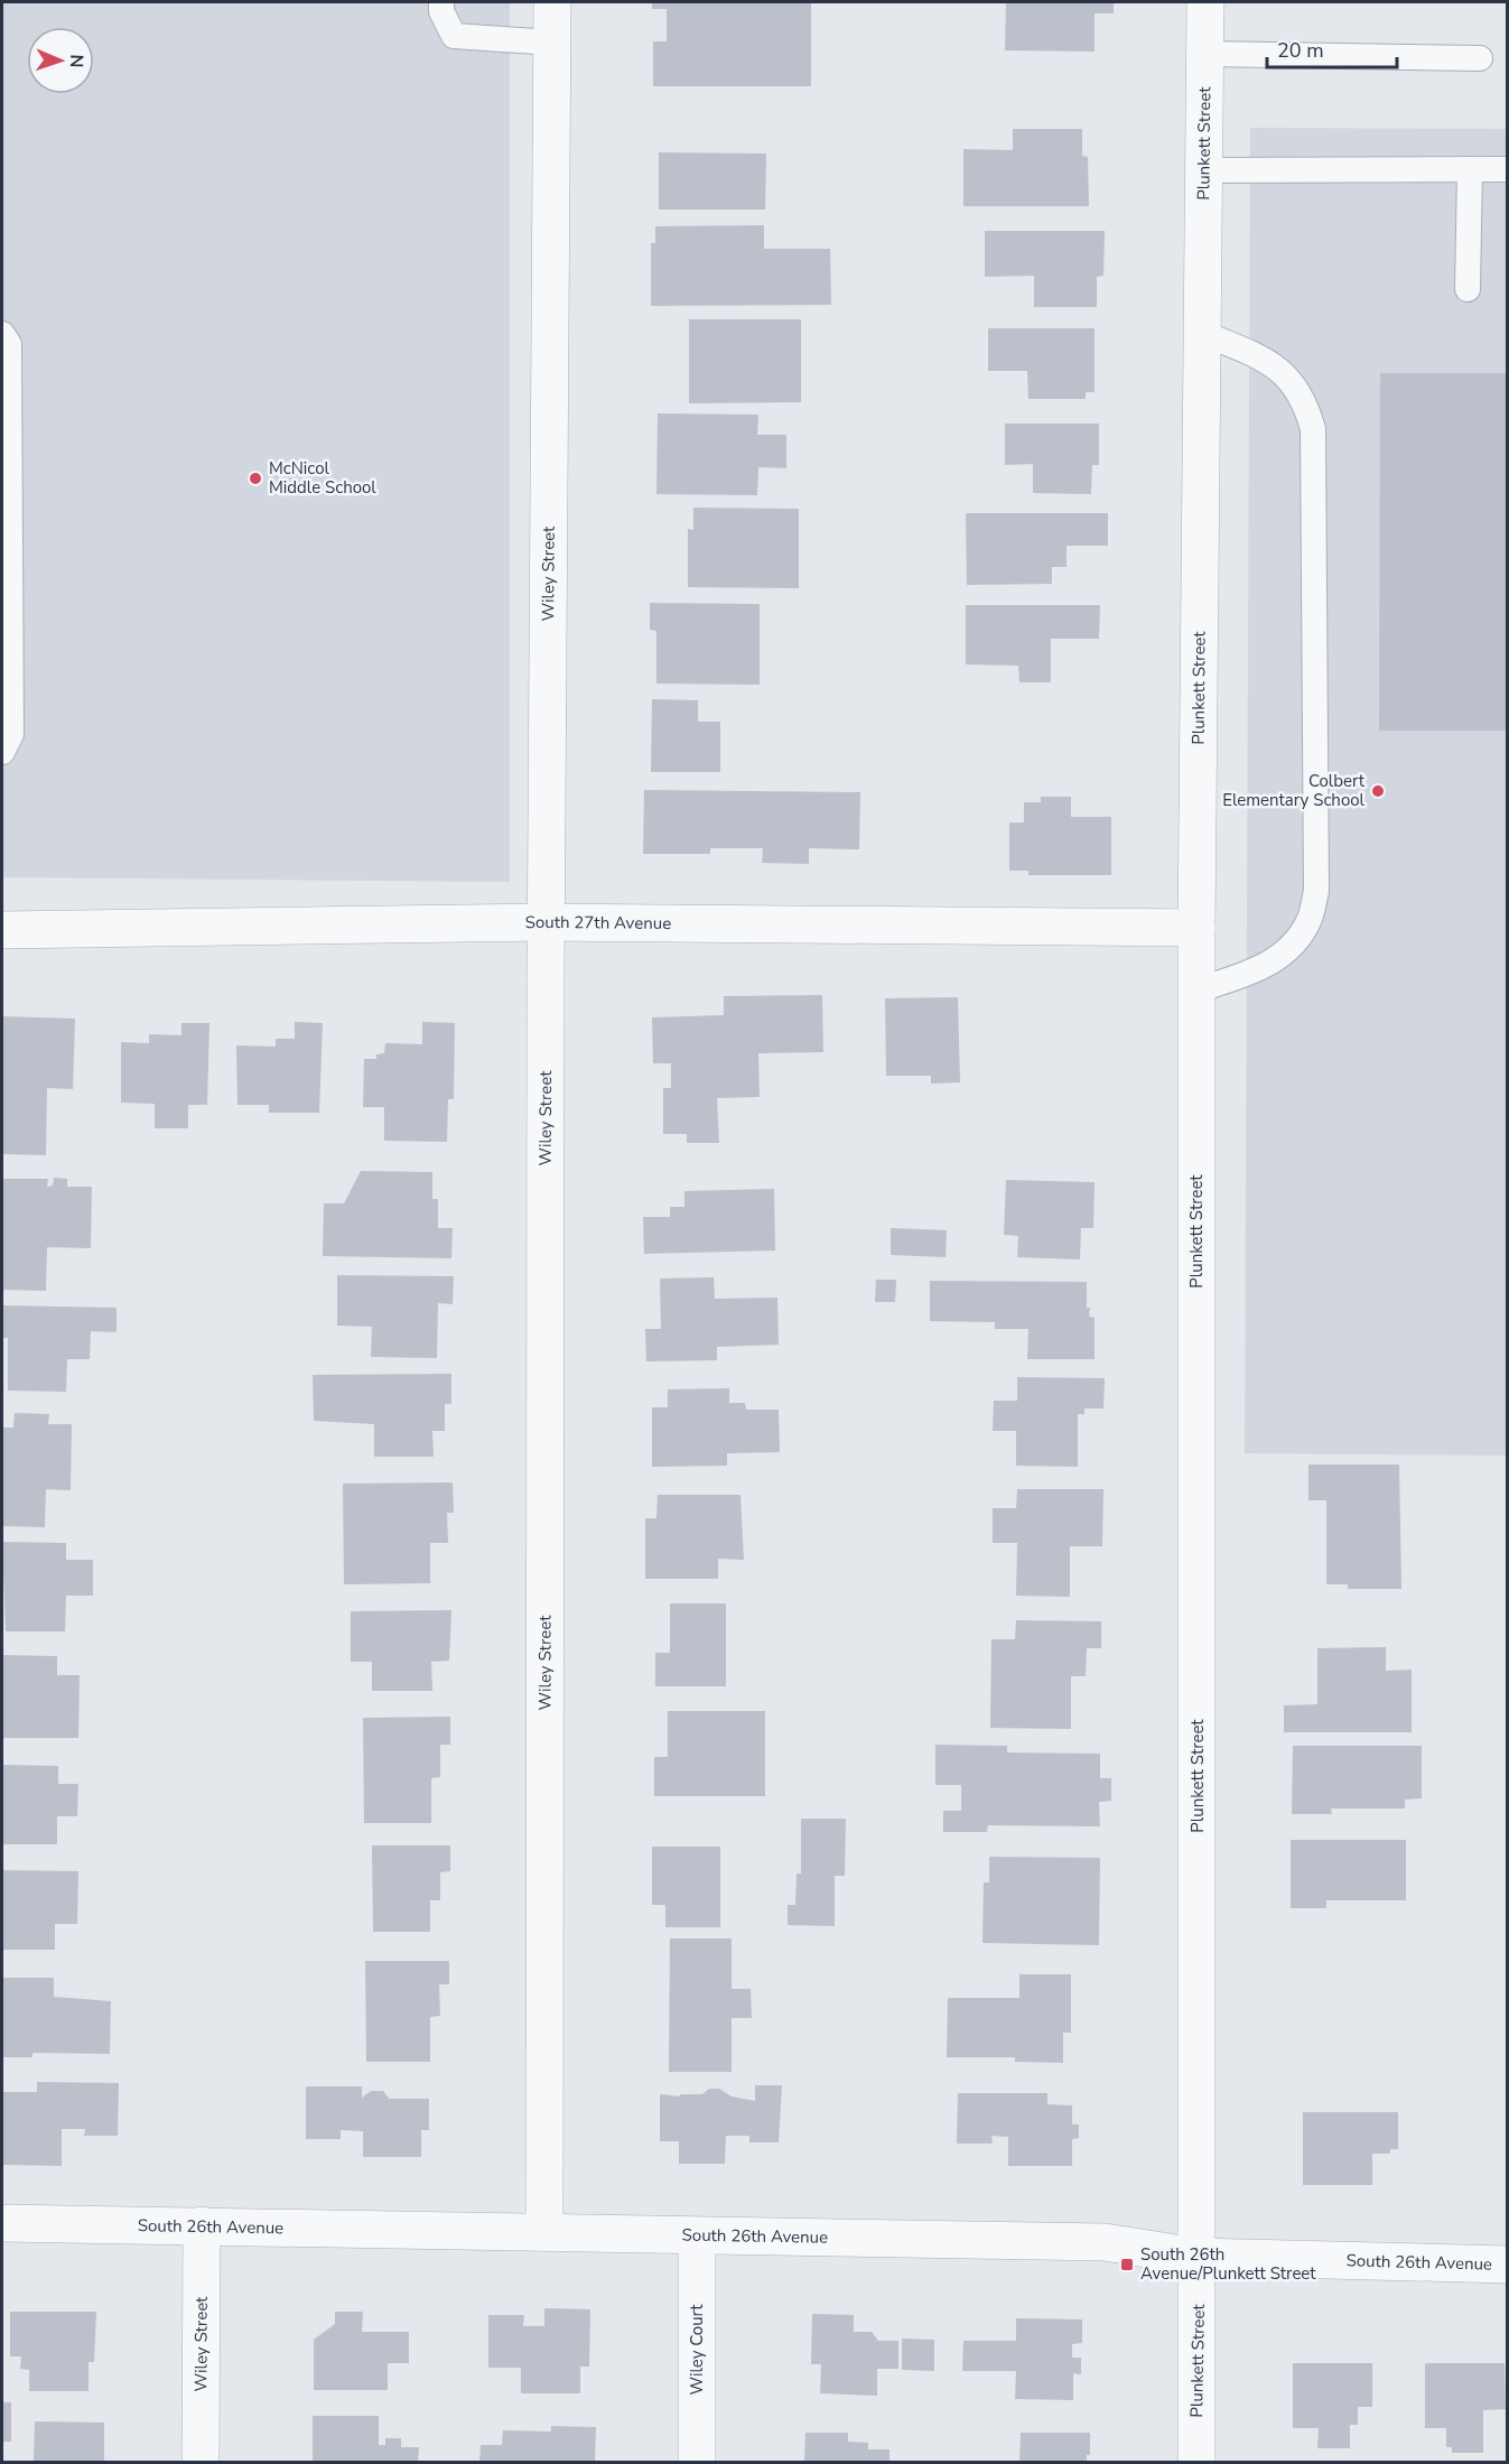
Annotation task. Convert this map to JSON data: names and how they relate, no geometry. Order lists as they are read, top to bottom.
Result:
{
  "streets": {
    "street": [
      "Plunkett Street",
      "Wiley Street",
      "South 27th Avenue",
      "South 26th Avenue",
      "Wiley Court"
    ]
  },
  "crossings": [
    ["Plunkett Street", "South 27th Avenue"],
    ["Plunkett Street", "South 26th Avenue"],
    ["Wiley Street", "South 27th Avenue"],
    ["Wiley Street", "South 26th Avenue"],
    ["South 26th Avenue", "Wiley Court"]
  ],
  "places": {
    "other": ["McNicol Middle School", "Colbert Elementary School"],
    "transit": ["South 26th Avenue/Plunkett Street"]
  },
  "scale_bar": "20 m",
  "north": "right"
}
